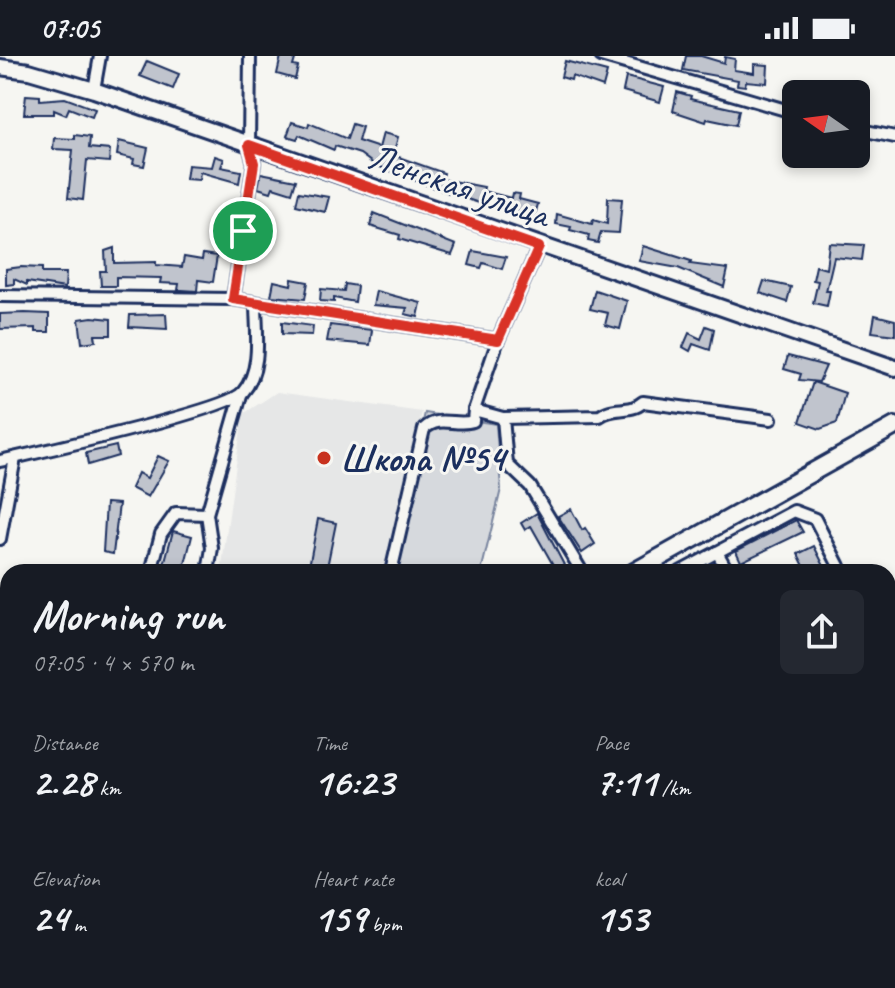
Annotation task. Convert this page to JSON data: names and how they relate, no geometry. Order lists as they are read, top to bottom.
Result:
{
  "streets": {
    "main road": ["Ленская улица"]
  },
  "places": ["Школа №54"],
  "north": "left",
  "page": {
    "status": "07:05",
    "heading": ["Morning run", "07:05 · 4 × 570 m"],
    "stats": [
      ["Distance", "2.28 km"],
      ["Time", "16:23"],
      ["Pace", "7:11 /km"],
      ["Elevation", "24 m"],
      ["Heart rate", "159 bpm"],
      ["kcal", "153"]
    ]
  }
}
